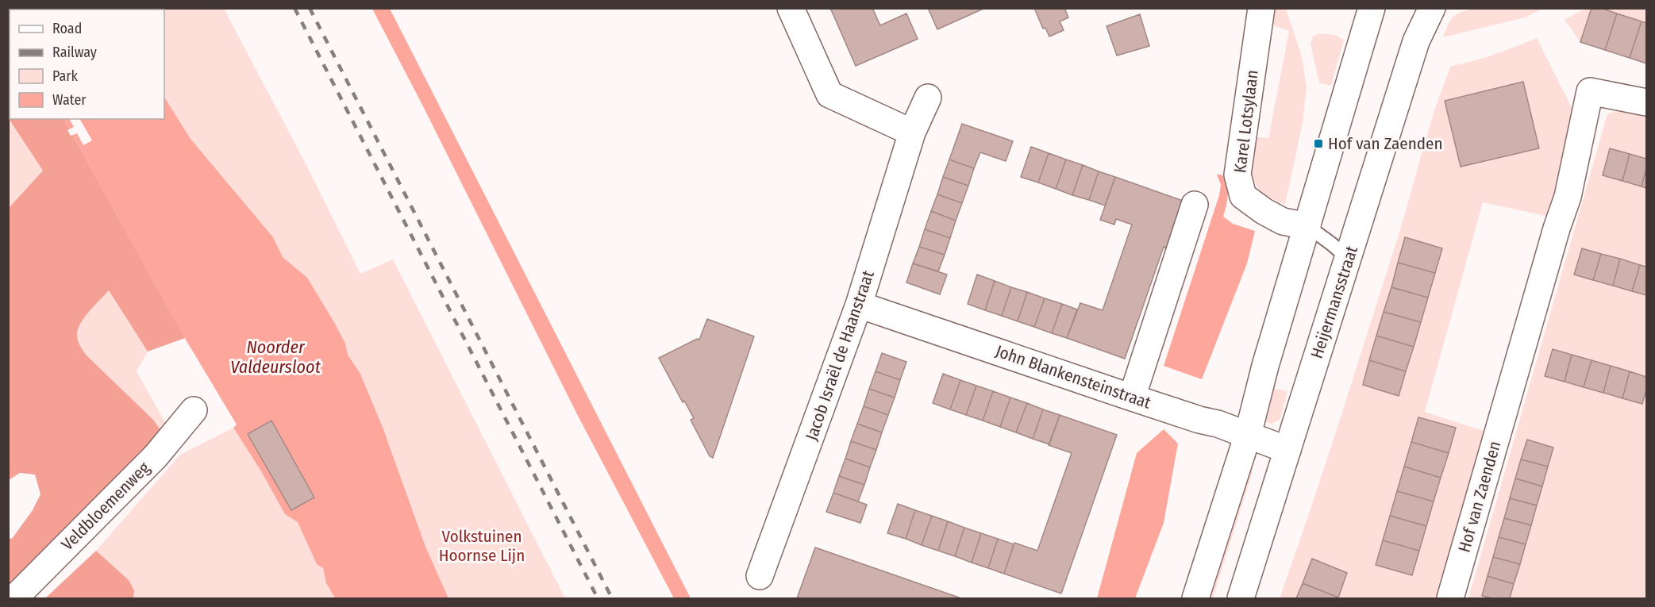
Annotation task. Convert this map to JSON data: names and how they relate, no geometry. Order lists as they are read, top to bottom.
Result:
{
  "streets": {
    "street": [
      "Karel Lotsylaan",
      "Heijermansstraat",
      "Jacob Israël de Haanstraat",
      "John Blankensteinstraat",
      "Hof van Zaenden",
      "Veldbloemenweg"
    ]
  },
  "crossings": [
    ["Karel Lotsylaan", "Heijermansstraat"],
    ["Heijermansstraat", "John Blankensteinstraat"],
    ["Jacob Israël de Haanstraat", "John Blankensteinstraat"]
  ],
  "water": ["Noorder Valdeursloot"],
  "parks": ["Volkstuinen Hoornse Lijn"],
  "places": {
    "transit": ["Hof van Zaenden"]
  },
  "legend": [
    "Road",
    "Railway",
    "Park",
    "Water"
  ]
}
